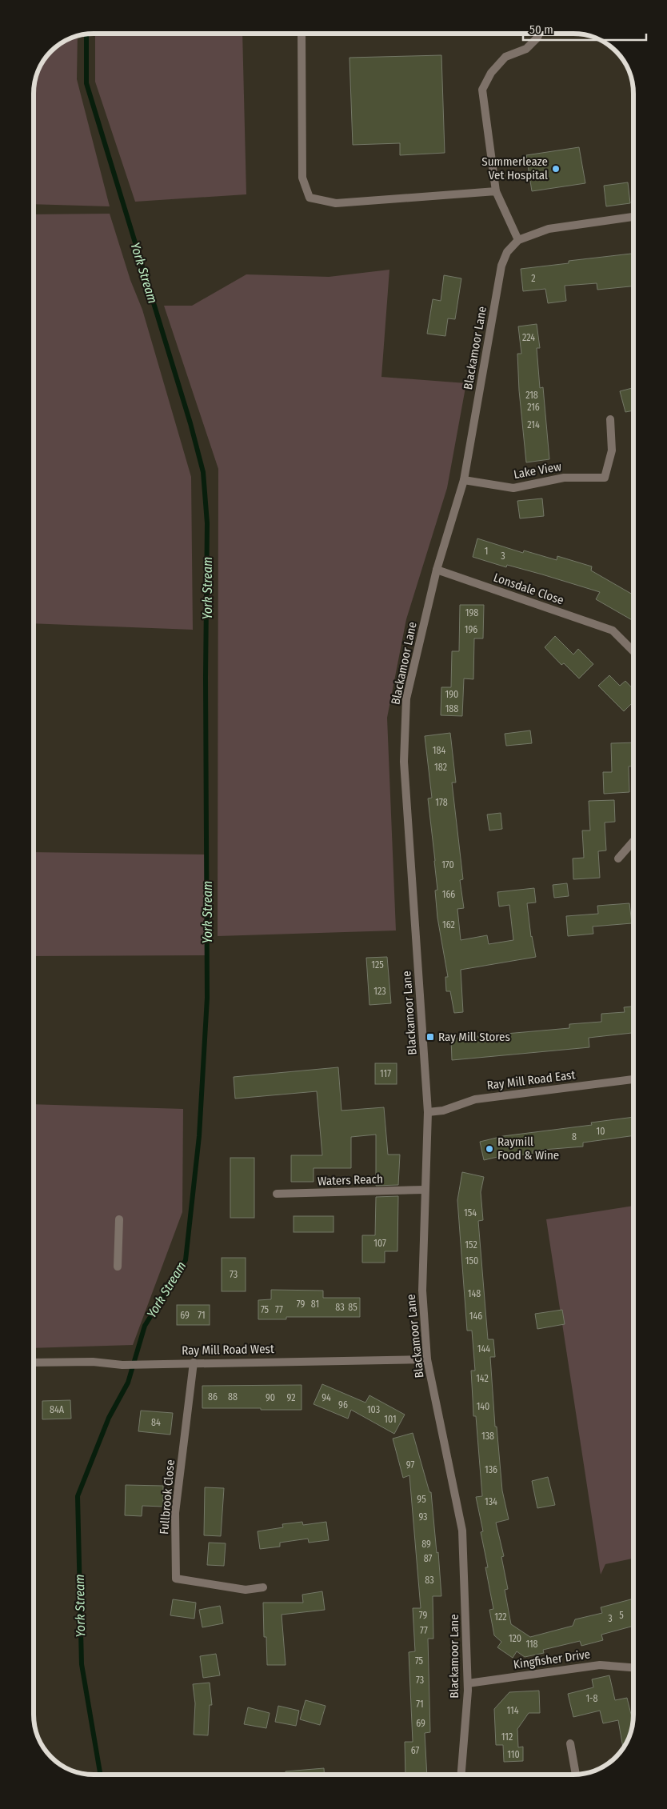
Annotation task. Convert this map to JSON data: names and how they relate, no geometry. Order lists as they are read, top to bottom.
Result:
{
  "streets": {
    "street": [
      "Blackamoor Lane",
      "Lake View",
      "Lonsdale Close",
      "Ray Mill Road East",
      "Waters Reach",
      "Ray Mill Road West",
      "Fullbrook Close",
      "Kingfisher Drive"
    ]
  },
  "crossings": [
    ["Blackamoor Lane", "Lake View"],
    ["Blackamoor Lane", "Lonsdale Close"],
    ["Blackamoor Lane", "Ray Mill Road East"],
    ["Blackamoor Lane", "Waters Reach"],
    ["Blackamoor Lane", "Ray Mill Road West"],
    ["Blackamoor Lane", "Kingfisher Drive"],
    ["Ray Mill Road West", "Fullbrook Close"]
  ],
  "water": ["York Stream"],
  "places": {
    "other": ["Summerleaze Vet Hospital", "Raymill Food & Wine"],
    "transit": ["Ray Mill Stores"]
  },
  "house_numbers": [
    "2",
    "224",
    "218",
    "216",
    "214",
    "1",
    "3",
    "198",
    "196",
    "190",
    "188",
    "184",
    "182",
    "178",
    "170",
    "166",
    "162",
    "125",
    "123",
    "117",
    "10",
    "8",
    "154",
    "107",
    "152",
    "150",
    "73",
    "148",
    "79",
    "81",
    "83",
    "85",
    "75",
    "77",
    "69",
    "71",
    "146",
    "144",
    "142",
    "86",
    "88",
    "90",
    "92",
    "94",
    "96",
    "140",
    "84A",
    "103",
    "101",
    "84",
    "138",
    "97",
    "136",
    "95",
    "134",
    "93",
    "89",
    "87",
    "83",
    "79",
    "5",
    "122",
    "3",
    "77",
    "120",
    "118",
    "75",
    "73",
    "1-8",
    "71",
    "114",
    "69",
    "112",
    "67",
    "110"
  ],
  "scale_bar": "50 m"
}
